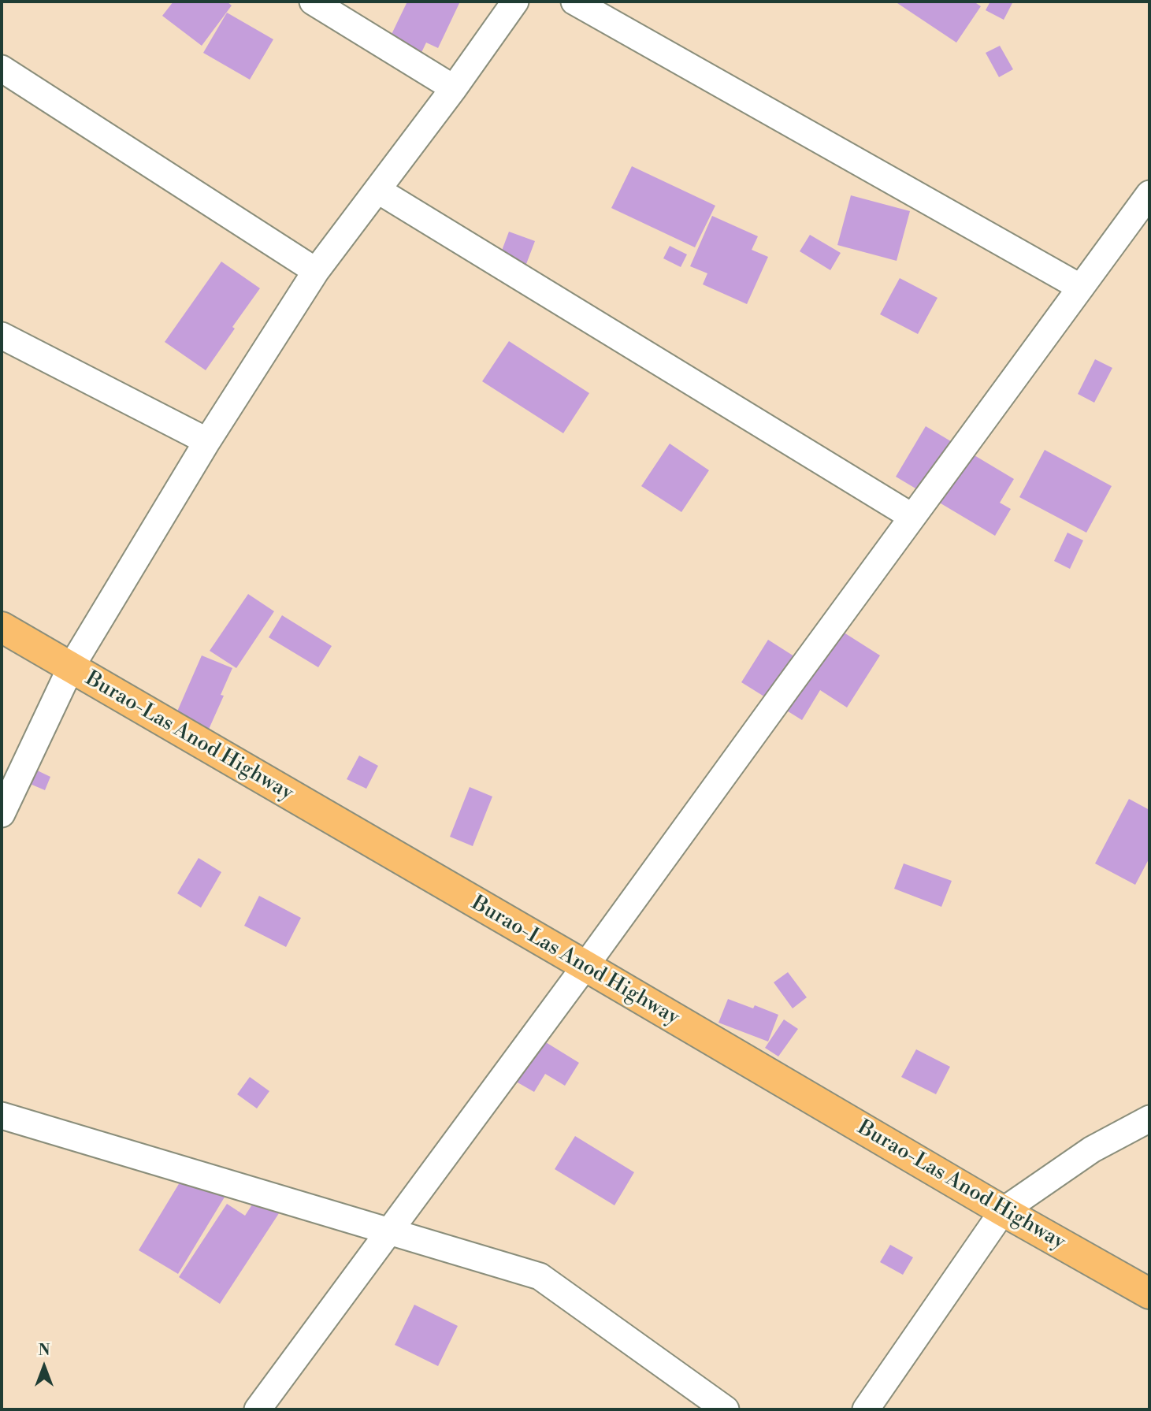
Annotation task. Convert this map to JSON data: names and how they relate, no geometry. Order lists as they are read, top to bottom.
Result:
{
  "streets": {
    "highway": ["Burao-Las Anod Highway"]
  },
  "north": "top"
}
